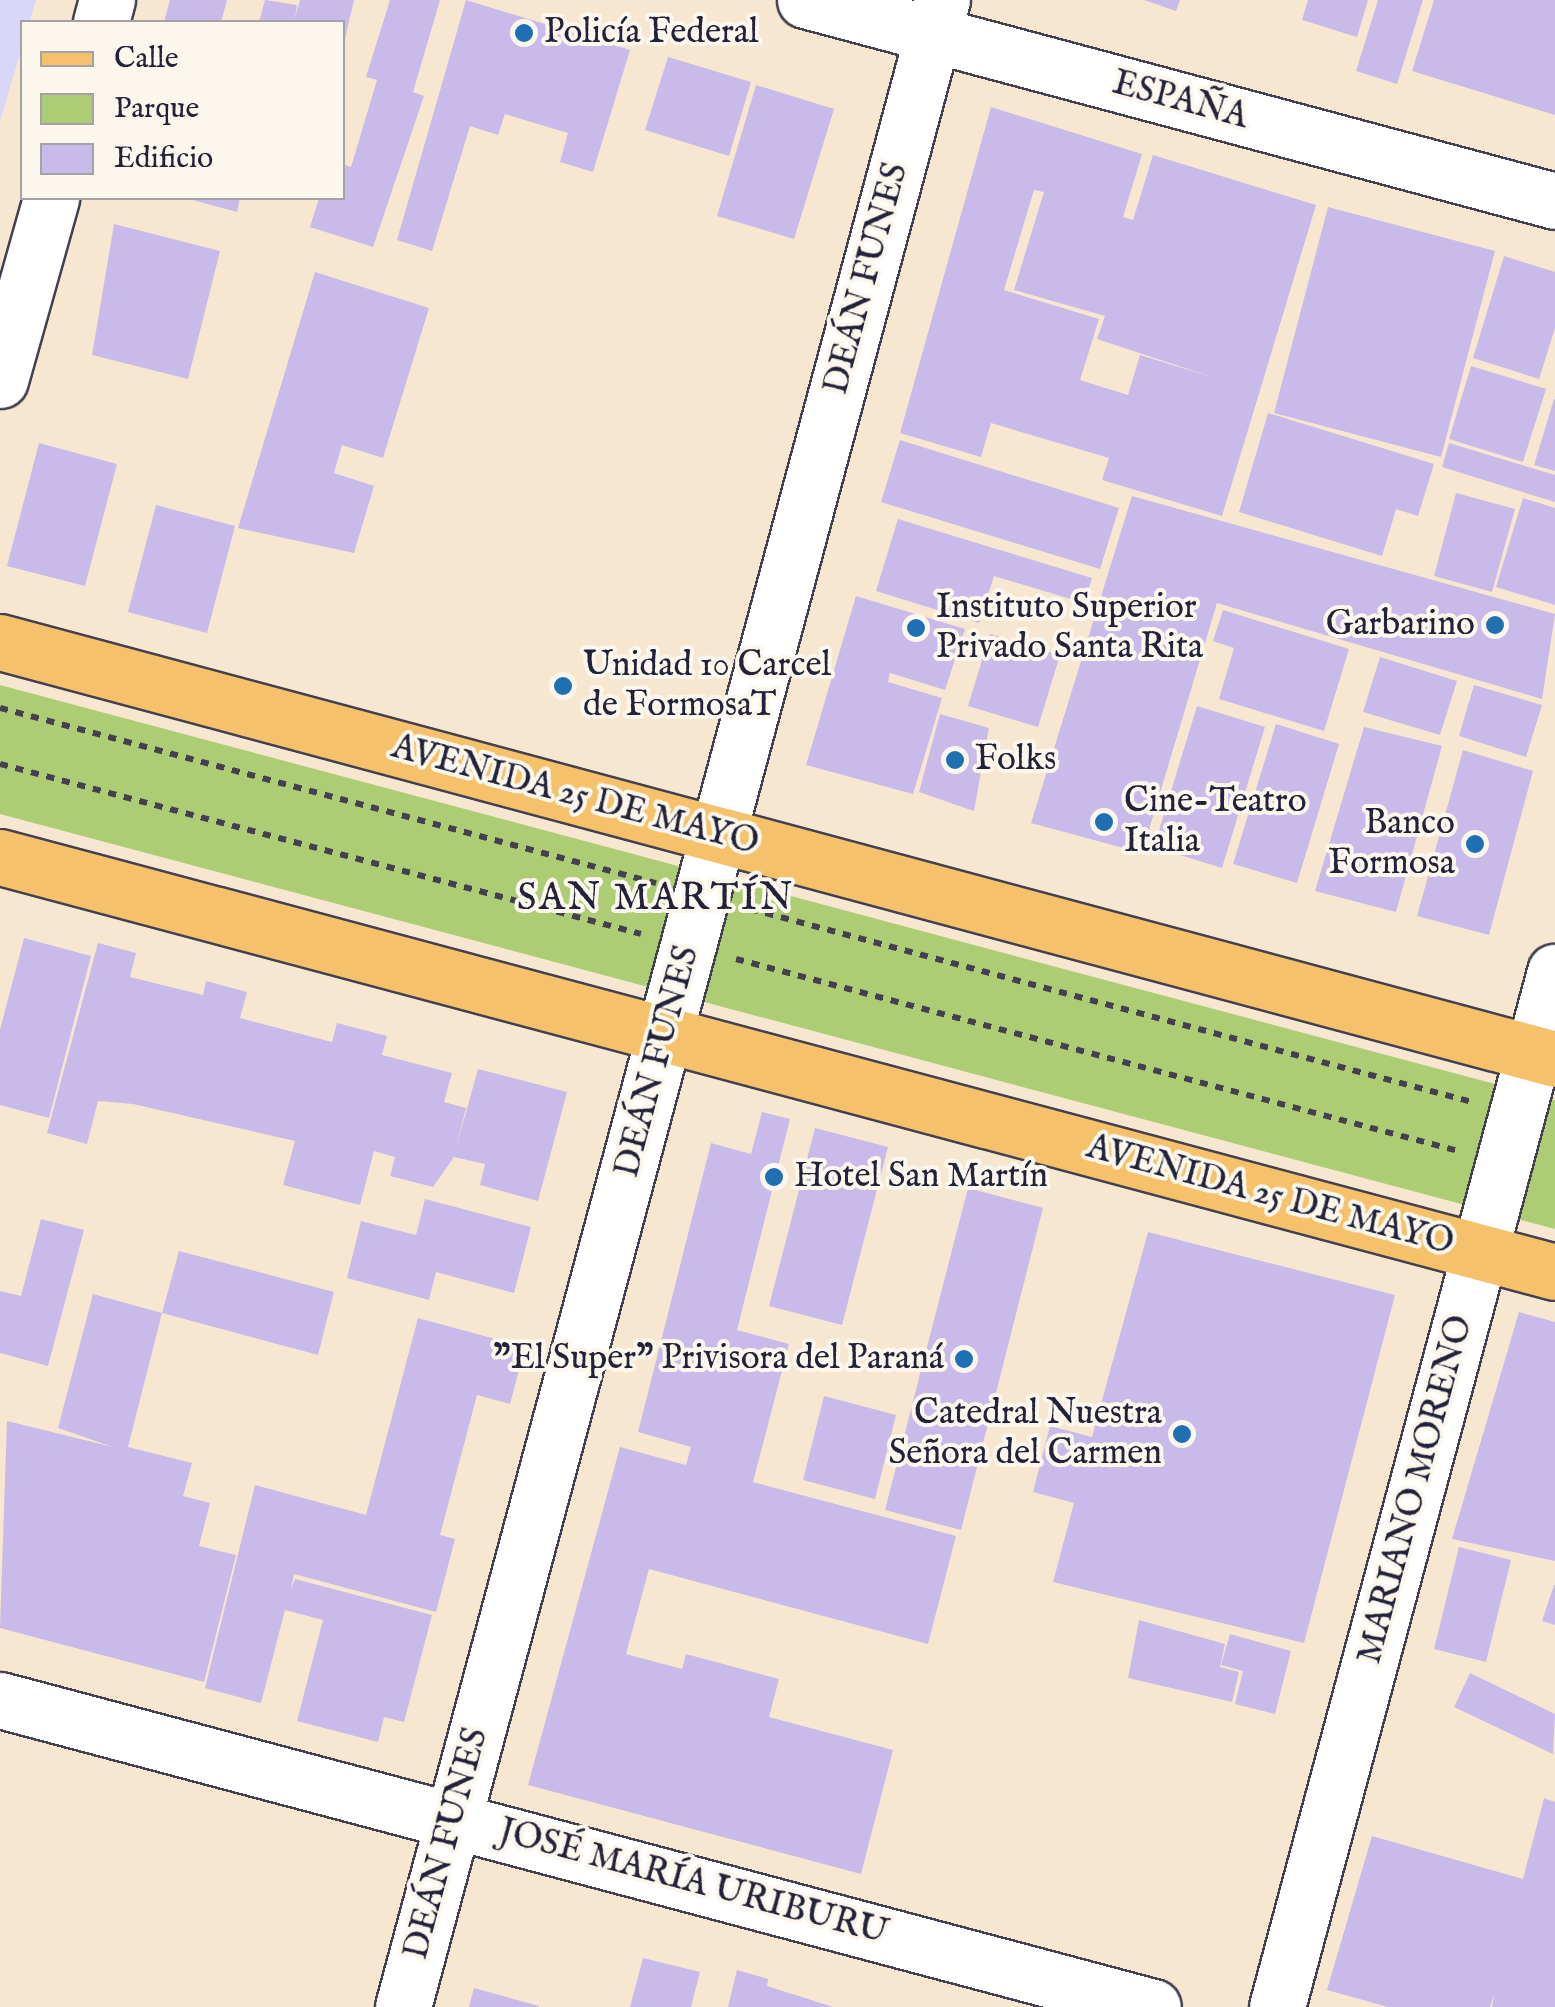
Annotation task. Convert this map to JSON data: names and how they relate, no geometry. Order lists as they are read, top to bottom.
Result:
{
  "streets": {
    "main road": ["AVENIDA 25 DE MAYO"],
    "street": [
      "ESPAÑA",
      "DEÁN FUNES",
      "MARIANO MORENO",
      "JOSÉ MARÍA URIBURU"
    ]
  },
  "crossings": [
    ["ESPAÑA", "DEÁN FUNES"],
    ["DEÁN FUNES", "AVENIDA 25 DE MAYO"],
    ["DEÁN FUNES", "JOSÉ MARÍA URIBURU"],
    ["AVENIDA 25 DE MAYO", "MARIANO MORENO"]
  ],
  "districts": ["SAN MARTÍN"],
  "places": [
    "Policía Federal",
    "Garbarino",
    "Instituto Superior Privado Santa Rita",
    "Unidad 10 Carcel de FormosaT",
    "Folks",
    "Cine-Teatro Italia",
    "Banco Formosa",
    "Hotel San Martín",
    "\"El Super\" Privisora del Paraná",
    "Catedral Nuestra Señora del Carmen"
  ],
  "legend": ["Calle", "Parque", "Edificio"]
}
